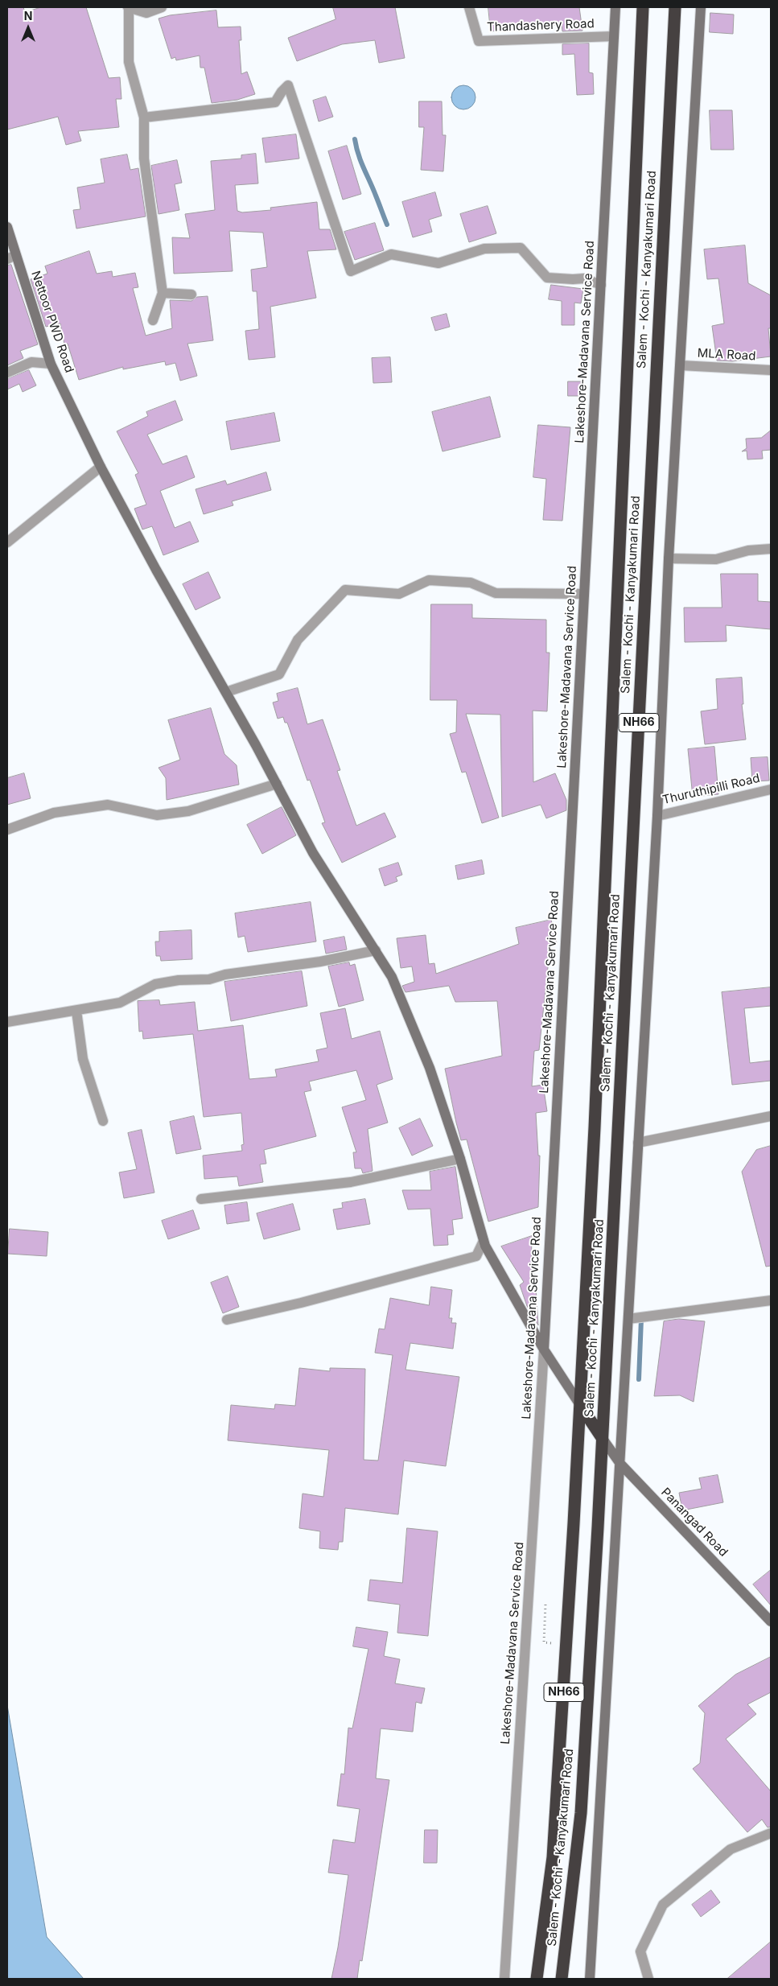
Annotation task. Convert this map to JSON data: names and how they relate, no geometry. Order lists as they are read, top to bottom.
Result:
{
  "streets": {
    "highway": ["Salem - Kochi - Kanyakumari Road", "NH66"],
    "street": [
      "Thandashery Road",
      "Nettoor PWD Road",
      "Lakeshore-Madavana Service Road",
      "MLA Road",
      "Thuruthipilli Road",
      "Panangad Road"
    ]
  },
  "crossings": [
    ["Thandashery Road", "Lakeshore-Madavana Service Road"],
    ["Salem - Kochi - Kanyakumari Road", "Nettoor PWD Road"],
    ["Salem - Kochi - Kanyakumari Road", "Panangad Road"],
    ["Nettoor PWD Road", "Lakeshore-Madavana Service Road"]
  ],
  "north": "top"
}
